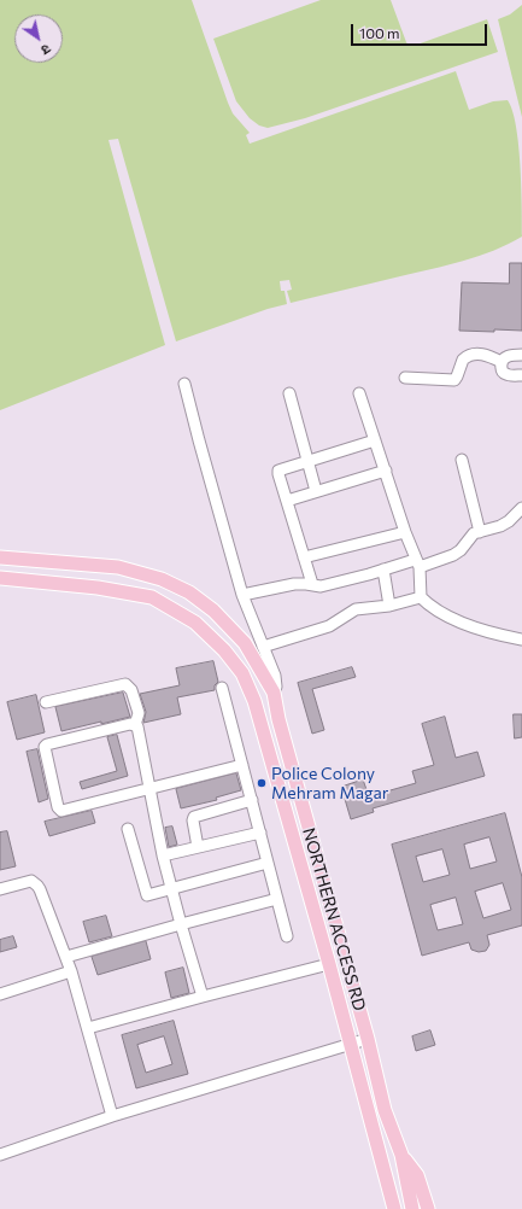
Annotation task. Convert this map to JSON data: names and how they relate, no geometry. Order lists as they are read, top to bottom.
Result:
{
  "streets": {
    "main road": ["NORTHERN ACCESS RD"]
  },
  "places": ["Police Colony Mehram Magar"],
  "scale_bar": "100 m",
  "north": "bottom right"
}
